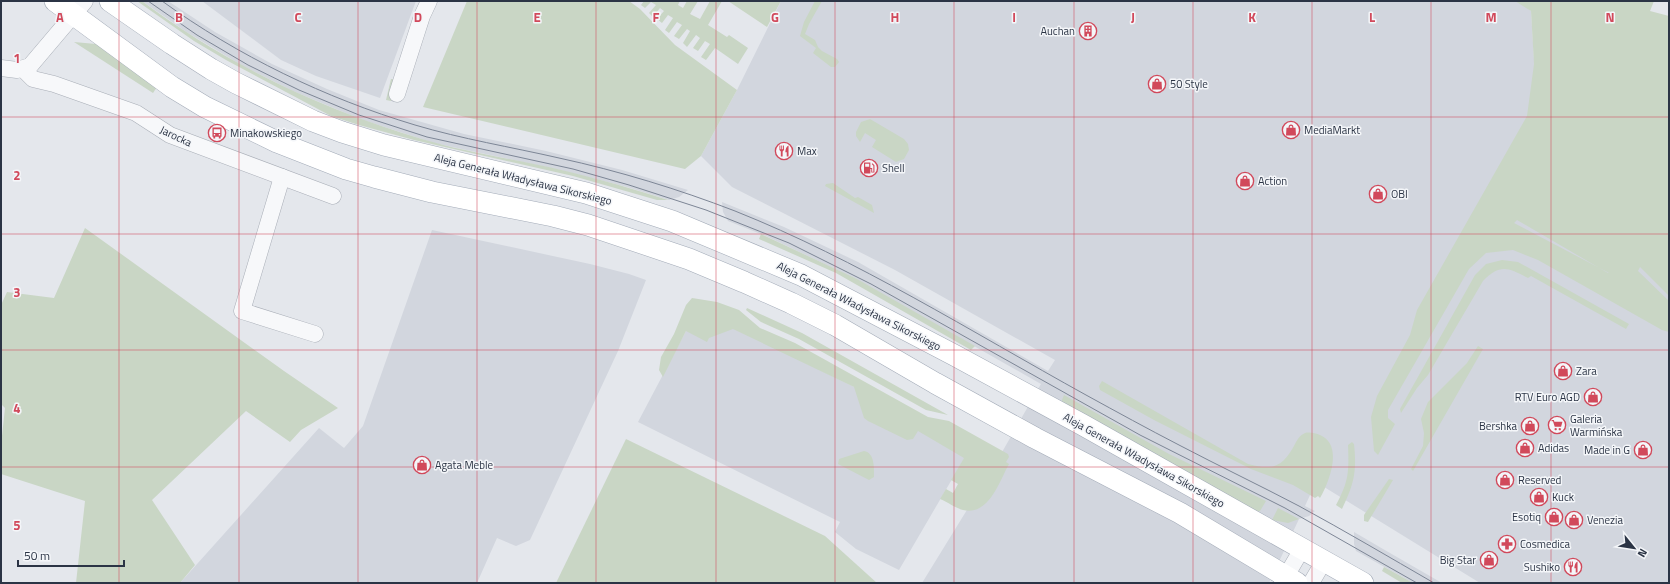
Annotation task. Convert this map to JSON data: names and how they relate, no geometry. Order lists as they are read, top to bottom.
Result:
{
  "streets": {
    "main road": ["Aleja Generała Władysława Sikorskiego"],
    "street": ["Jarocka"]
  },
  "places": {
    "building": ["Auchan"],
    "shop": [
      "50 Style",
      "MediaMarkt",
      "Action",
      "OBI",
      "Zara",
      "RTV Euro AGD",
      "Bershka",
      "Adidas",
      "Made in G",
      "Agata Meble",
      "Reserved",
      "Kuck",
      "Esotiq",
      "Venezia",
      "Big Star"
    ],
    "bus stop": ["Minakowskiego"],
    "restaurant": ["Max", "Sushiko"],
    "fuel station": ["Shell"],
    "supermarket": ["Galeria Warmińska"],
    "pharmacy": ["Cosmedica"]
  },
  "scale_bar": "50 m",
  "north": "bottom right",
  "grid": {
    "columns": [
      "A",
      "B",
      "C",
      "D",
      "E",
      "F",
      "G",
      "H",
      "I",
      "J",
      "K",
      "L",
      "M",
      "N"
    ],
    "rows": [
      "1",
      "2",
      "3",
      "4",
      "5"
    ]
  }
}
